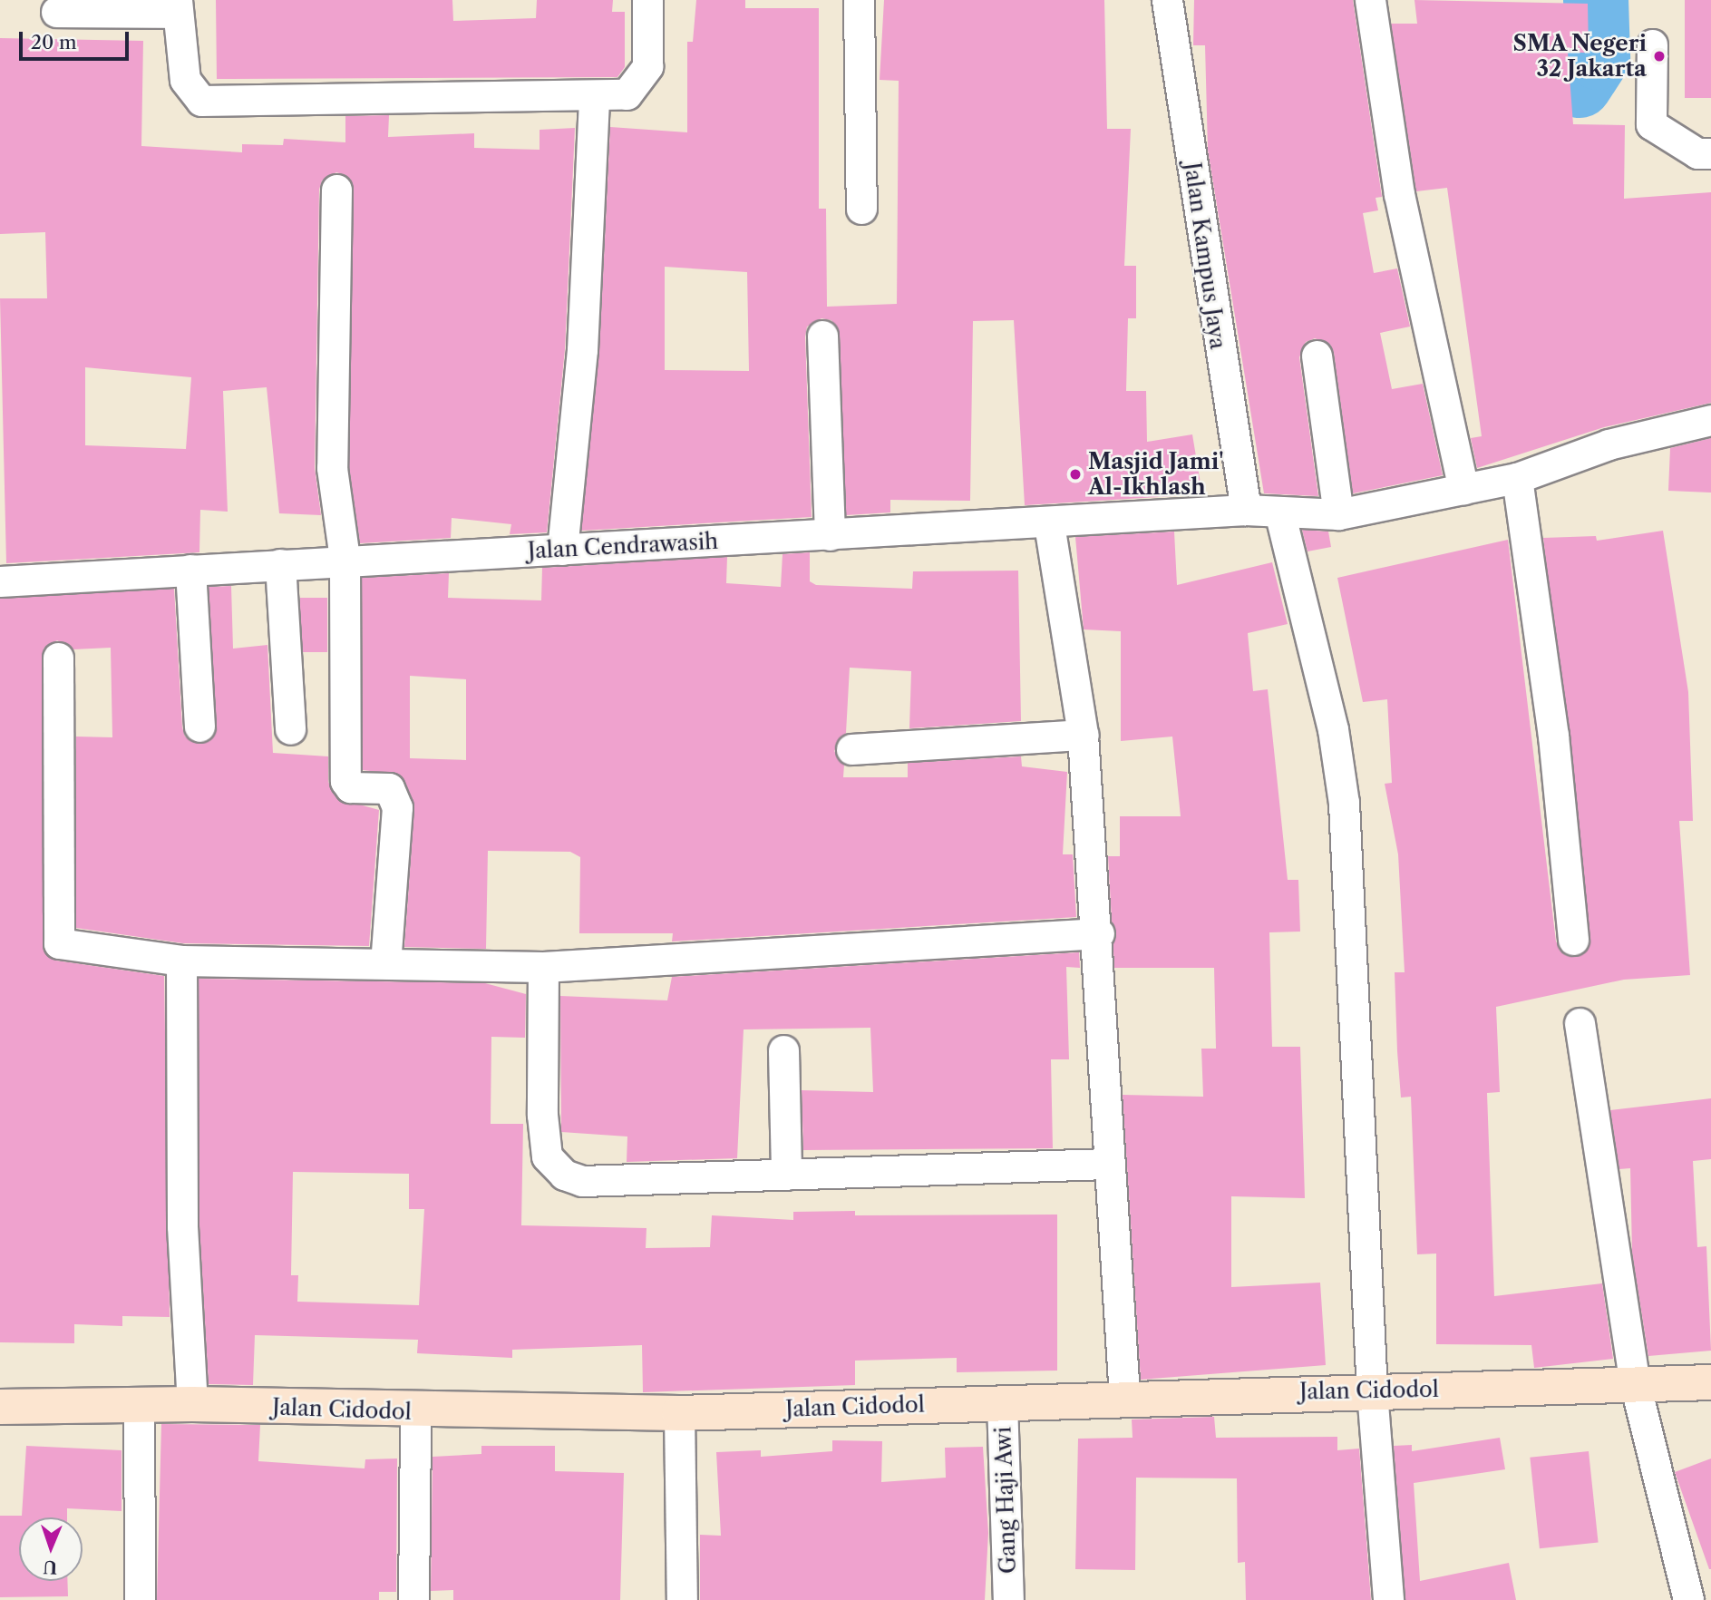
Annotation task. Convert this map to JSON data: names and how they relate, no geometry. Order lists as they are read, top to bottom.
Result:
{
  "streets": {
    "street": [
      "Jalan Kampus Jaya",
      "Jalan Cendrawasih",
      "Jalan Cidodol",
      "Gang Haji Awi"
    ]
  },
  "crossings": [
    ["Jalan Kampus Jaya", "Jalan Cendrawasih"],
    ["Jalan Cidodol", "Gang Haji Awi"]
  ],
  "places": ["SMA Negeri 32 Jakarta", "Masjid Jami' Al-Ikhlash"],
  "scale_bar": "20 m",
  "north": "bottom"
}
